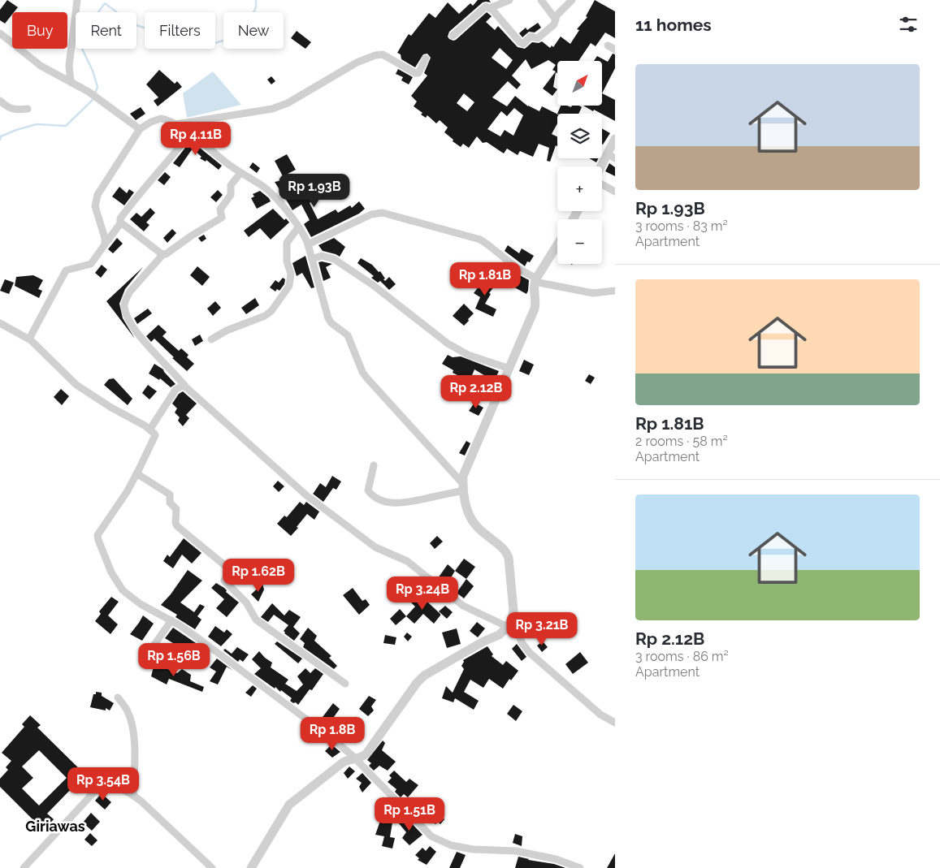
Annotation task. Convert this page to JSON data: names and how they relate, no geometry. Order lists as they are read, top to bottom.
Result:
{
  "districts": ["Giriawas"],
  "north": "top right",
  "page": {
    "heading": "11 homes",
    "chip": [
      "Buy",
      "Rent",
      "Filters",
      "New"
    ],
    "list": [
      {
        "name": "Rp 1.93B",
        "note": "3 rooms · 83 m² · Apartment"
      },
      {
        "name": "Rp 1.81B",
        "note": "2 rooms · 58 m² · Apartment"
      },
      {
        "name": "Rp 2.12B",
        "note": "3 rooms · 86 m² · Apartment"
      }
    ],
    "map_buttons": ["+", "−"],
    "price": [
      "Rp 4.11B",
      "Rp 1.93B",
      "Rp 1.81B",
      "Rp 2.12B",
      "Rp 1.62B",
      "Rp 3.24B",
      "Rp 3.21B",
      "Rp 1.56B",
      "Rp 1.8B",
      "Rp 3.54B",
      "Rp 1.51B"
    ]
  }
}
